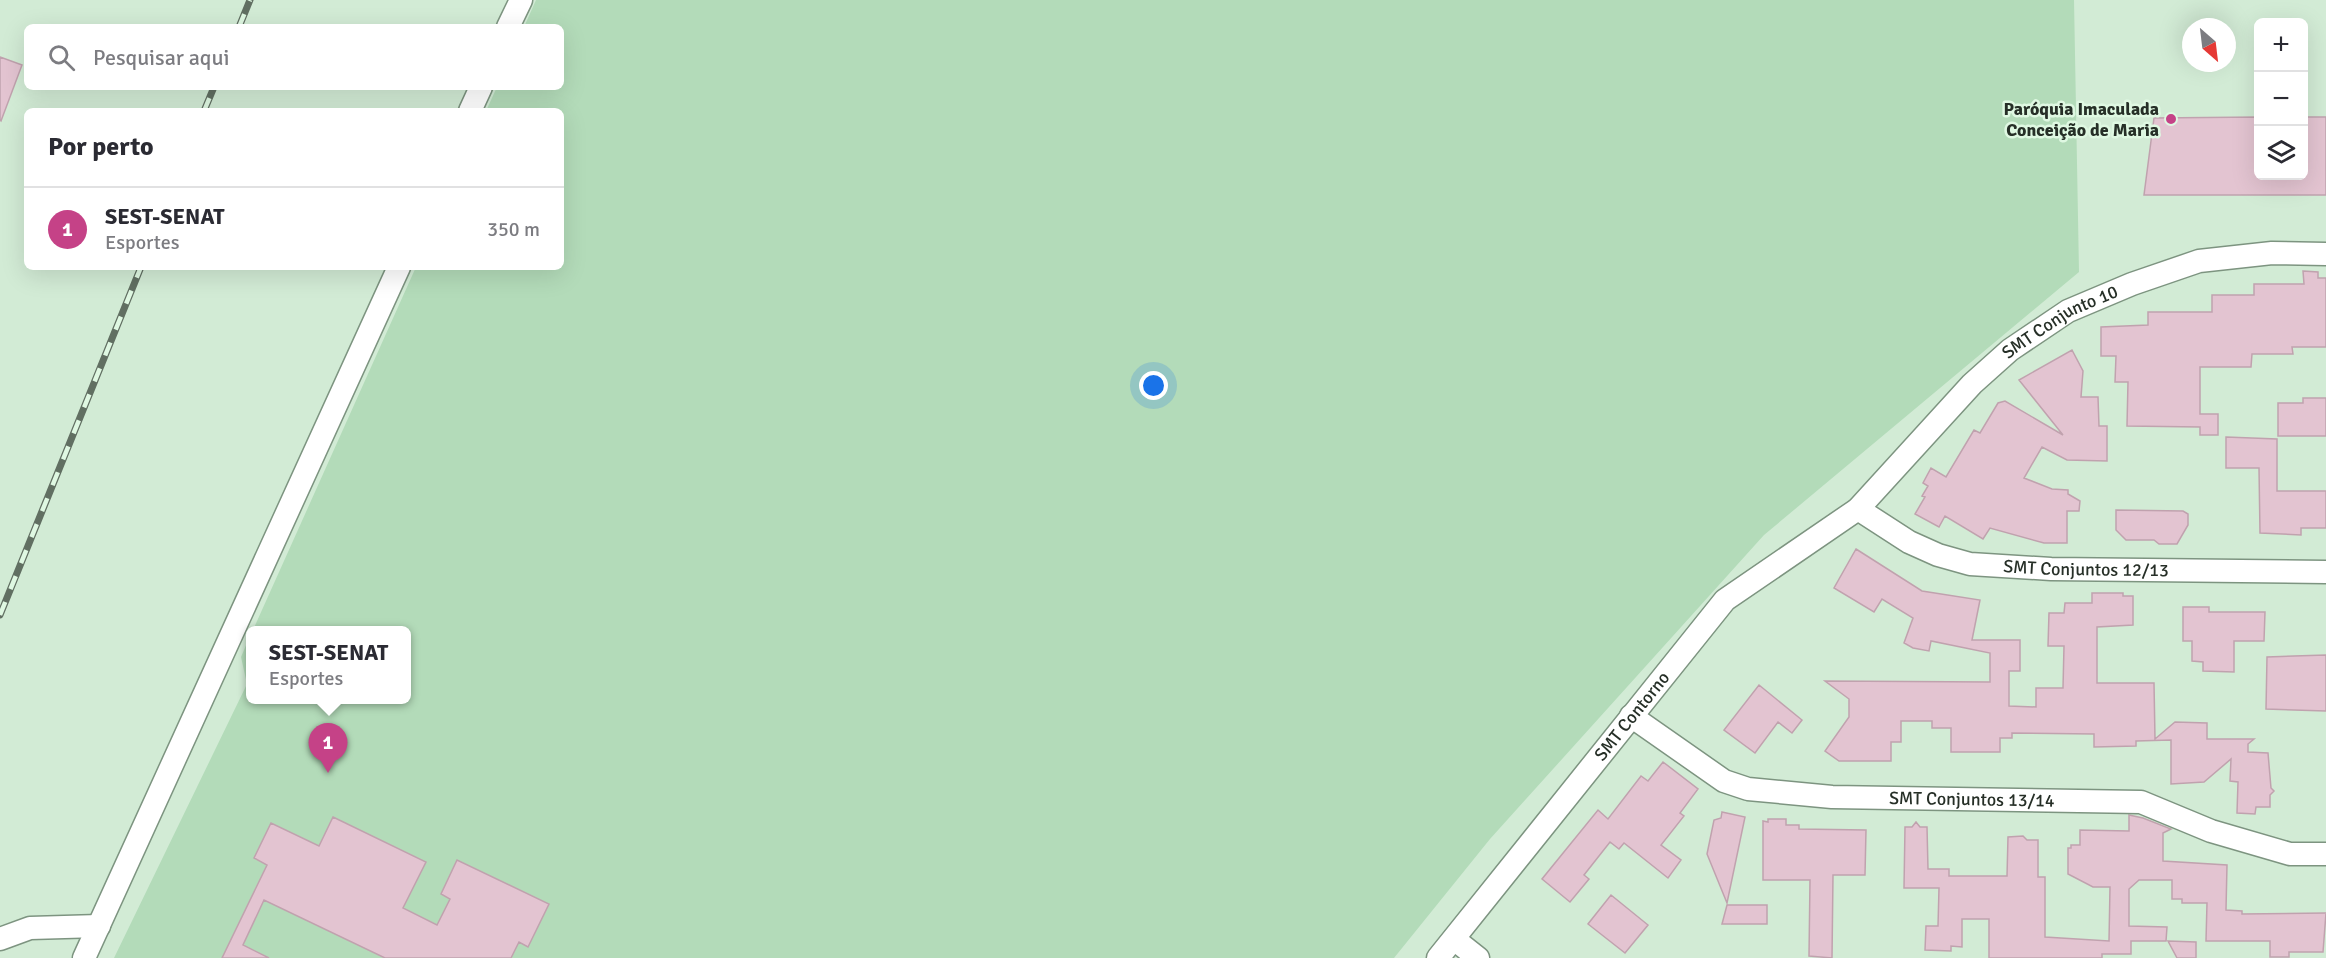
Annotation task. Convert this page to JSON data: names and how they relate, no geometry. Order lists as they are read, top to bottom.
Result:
{
  "streets": {
    "street": [
      "SMT Conjunto 10",
      "SMT Conjuntos 12/13",
      "SMT Contorno",
      "SMT Conjuntos 13/14"
    ]
  },
  "crossings": [
    ["SMT Conjunto 10", "SMT Conjuntos 12/13"],
    ["SMT Conjunto 10", "SMT Contorno"],
    ["SMT Conjuntos 12/13", "SMT Contorno"],
    ["SMT Contorno", "SMT Conjuntos 13/14"]
  ],
  "places": ["Paróquia Imaculada Conceição de Maria"],
  "north": "bottom right",
  "page": {
    "map_buttons": ["+", "−"],
    "search": "Pesquisar aqui",
    "heading": "Por perto",
    "list": [
      {
        "mark": "1",
        "name": "SEST-SENAT",
        "note": "Esportes",
        "value": "350 m"
      }
    ],
    "popup": ["SEST-SENAT", "Esportes"],
    "pins": "1"
  }
}
